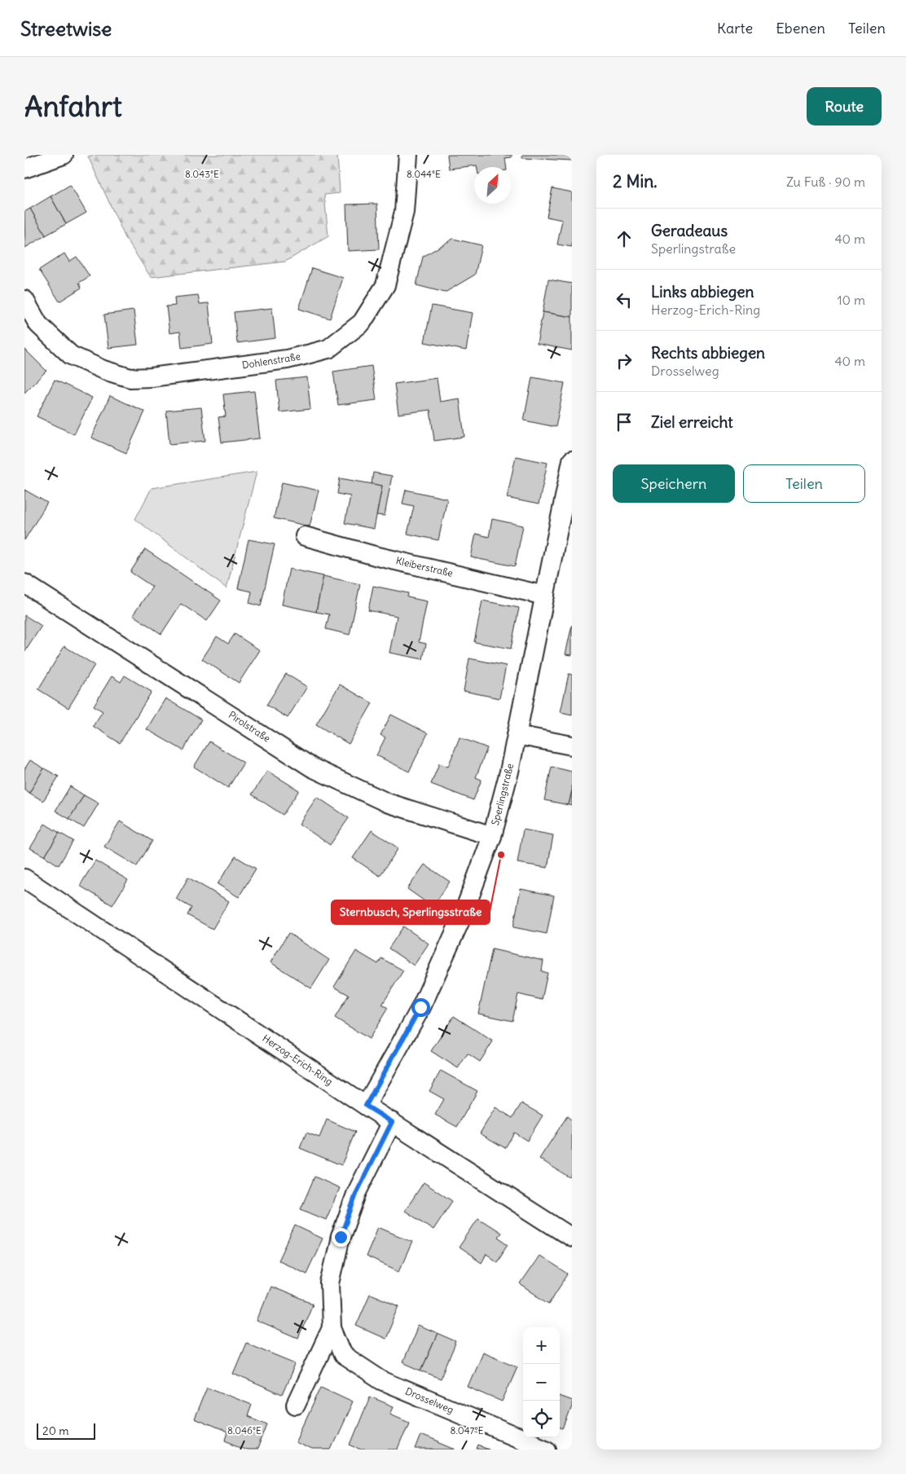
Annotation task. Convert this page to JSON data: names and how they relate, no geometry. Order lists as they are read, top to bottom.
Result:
{
  "streets": {
    "street": [
      "Dohlenstraße",
      "Kleiberstraße",
      "Pirolstraße",
      "Sperlingstraße",
      "Herzog-Erich-Ring",
      "Drosselweg"
    ]
  },
  "crossings": [
    ["Kleiberstraße", "Sperlingstraße"],
    ["Pirolstraße", "Sperlingstraße"],
    ["Sperlingstraße", "Herzog-Erich-Ring"],
    ["Herzog-Erich-Ring", "Drosselweg"]
  ],
  "places": ["Sternbusch, Sperlingsstraße"],
  "scale_bar": "20 m",
  "north": "top right",
  "page": {
    "header": "Streetwise",
    "nav": ["Karte", "Ebenen", "Teilen"],
    "buttons": [
      "Route",
      ["Speichern", "Teilen"]
    ],
    "title": "Anfahrt",
    "heading": ["2 Min.", "Zu Fuß · 90 m"],
    "list": [
      ["Geradeaus", "Sperlingstraße", "40 m"],
      ["Links abbiegen", "Herzog-Erich-Ring", "10 m"],
      ["Rechts abbiegen", "Drosselweg", "40 m"],
      "Ziel erreicht"
    ],
    "map_buttons": ["+", "−"],
    "scale": "20 m"
  },
  "coordinates": [
    "8.043°E",
    "8.044°E",
    "8.046°E",
    "8.047°E"
  ]
}
